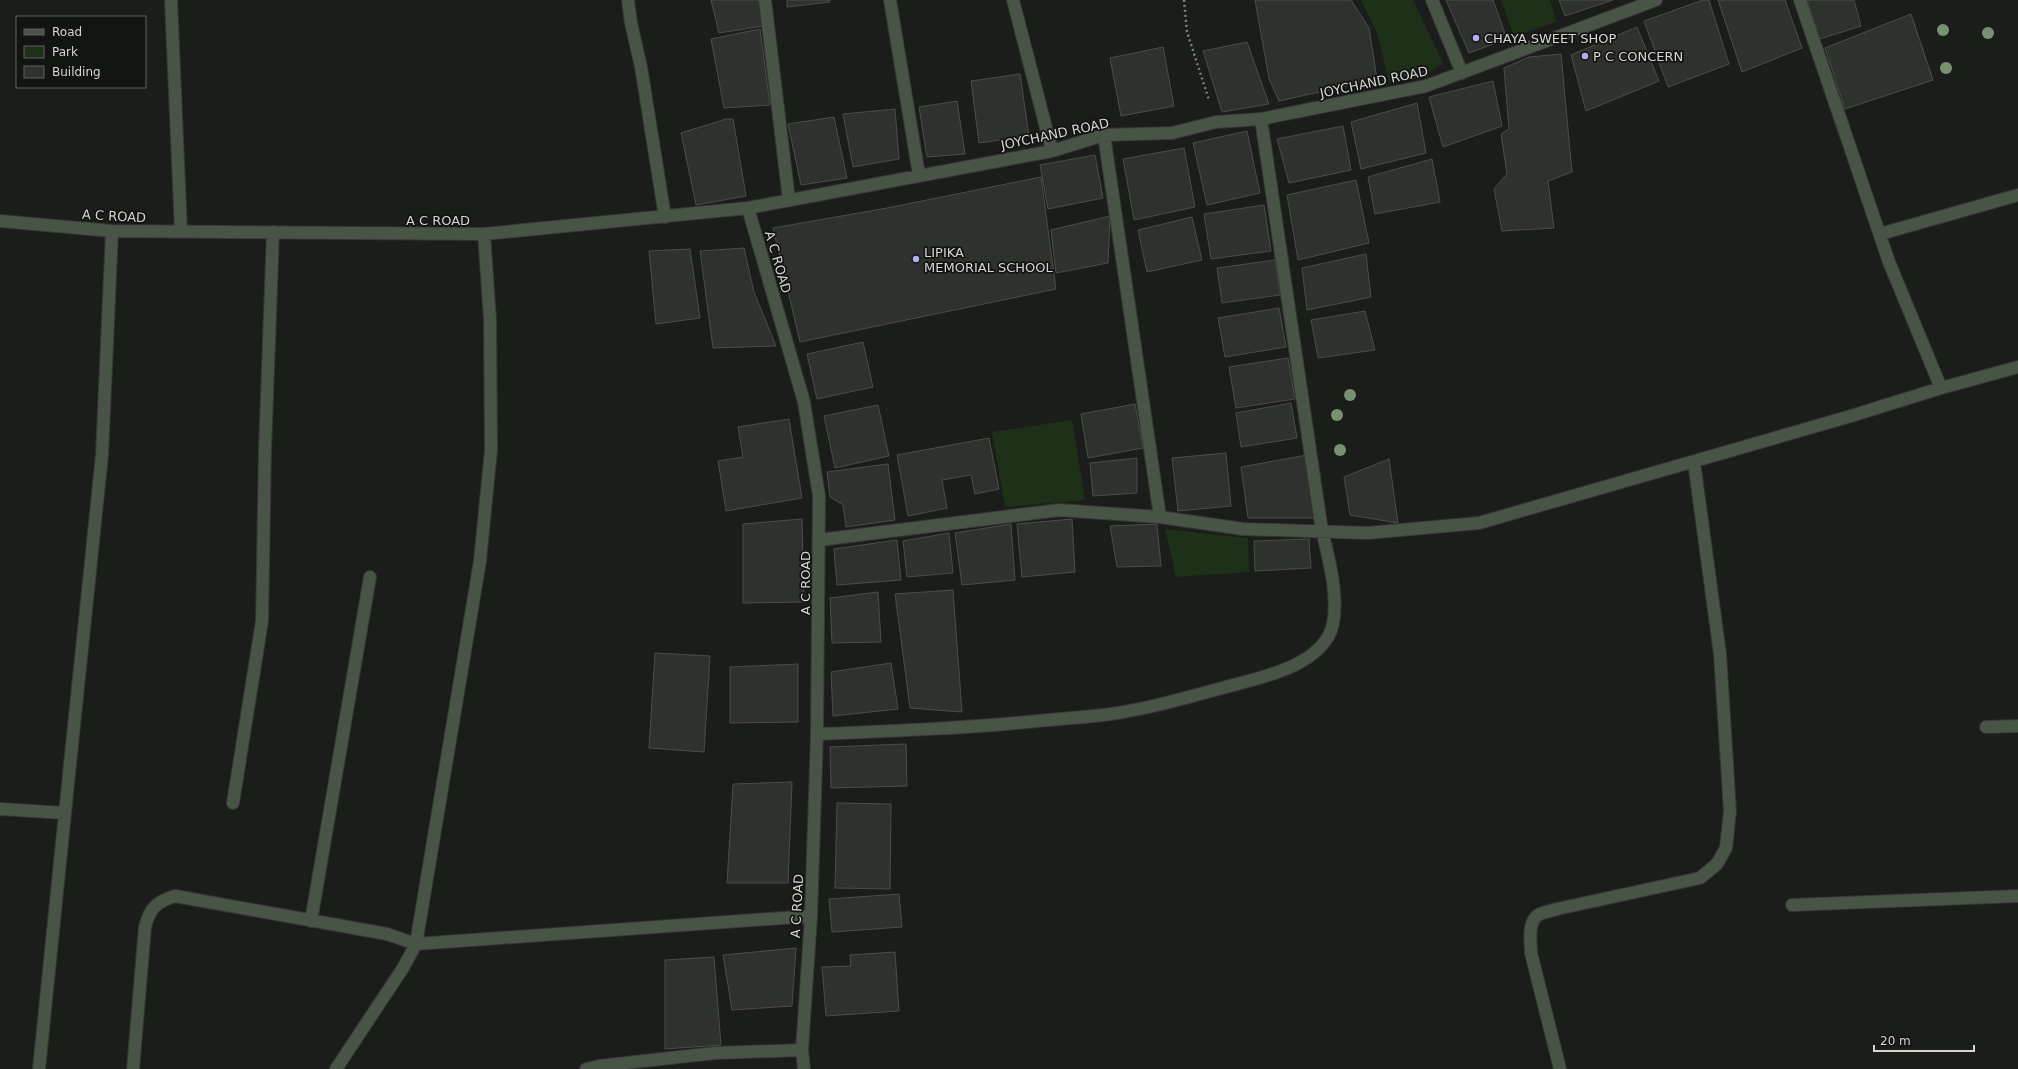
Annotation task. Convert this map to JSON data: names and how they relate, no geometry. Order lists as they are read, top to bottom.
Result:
{
  "streets": {
    "street": ["JOYCHAND ROAD", "A C ROAD"]
  },
  "crossings": [
    ["JOYCHAND ROAD", "A C ROAD"]
  ],
  "places": ["CHAYA SWEET SHOP", "P C CONCERN", "LIPIKA MEMORIAL SCHOOL"],
  "legend": ["Road", "Park", "Building"],
  "scale_bar": "20 m"
}
